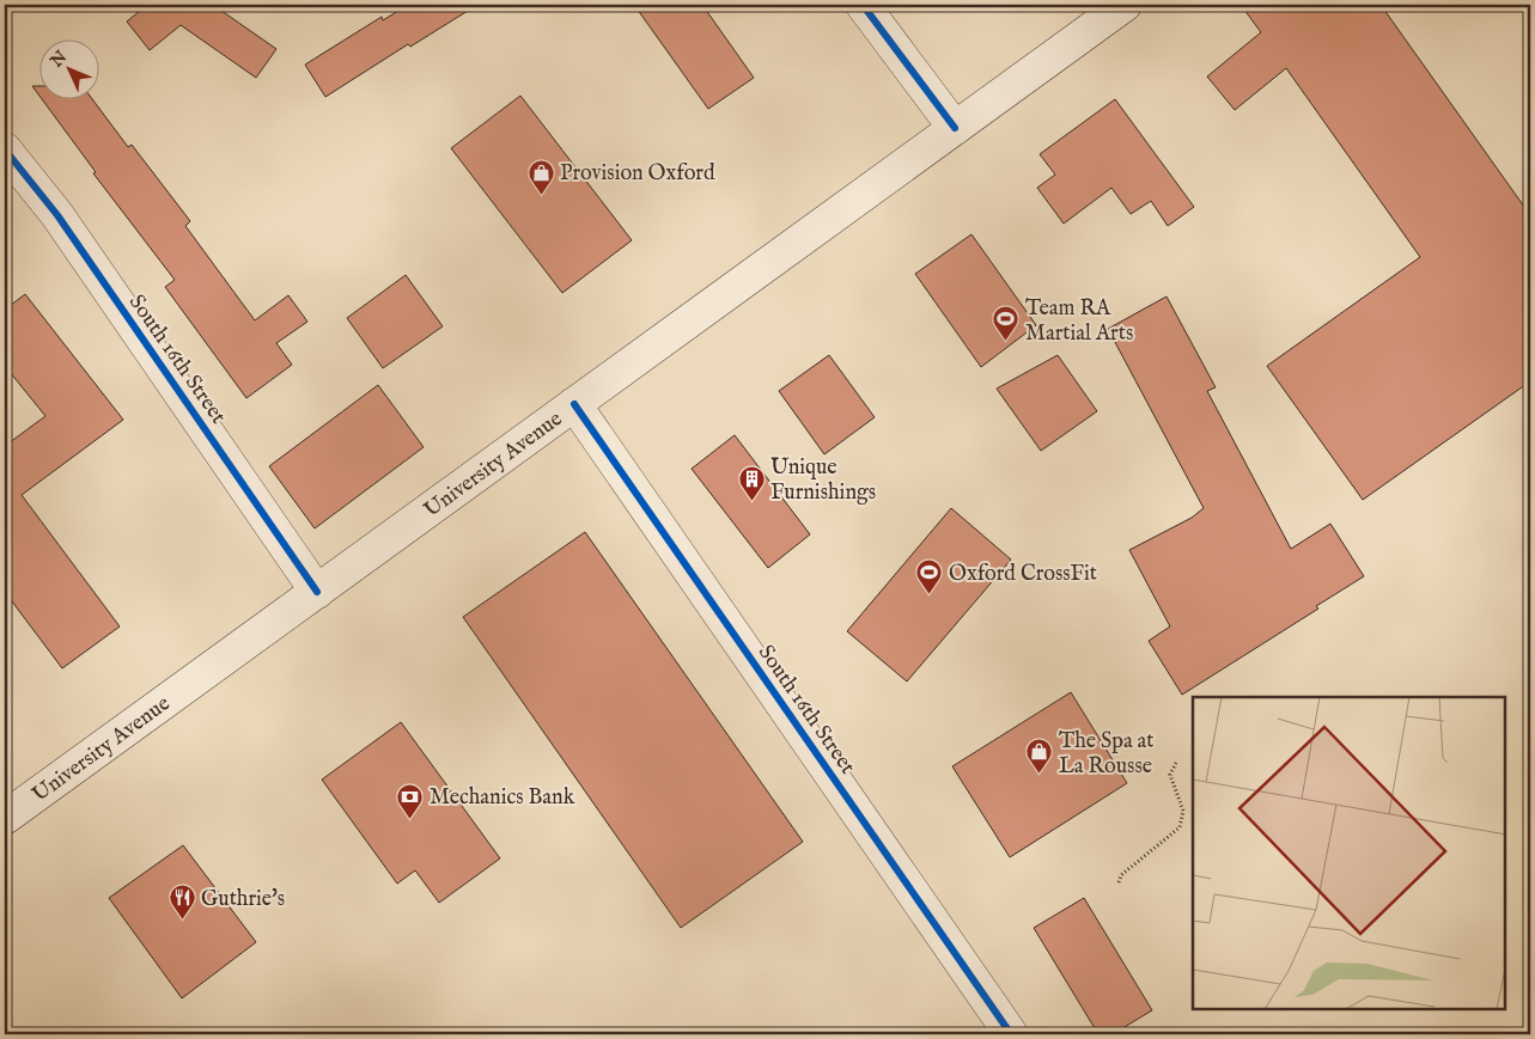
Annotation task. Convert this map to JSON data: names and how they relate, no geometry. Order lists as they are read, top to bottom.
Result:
{
  "streets": {
    "street": ["South 16th Street", "University Avenue"]
  },
  "crossings": [
    ["South 16th Street", "University Avenue"]
  ],
  "places": {
    "shop": ["Provision Oxford", "The Spa at La Rousse"],
    "sports": ["Team RA Martial Arts", "Oxford CrossFit"],
    "building": ["Unique Furnishings"],
    "bank": ["Mechanics Bank"],
    "restaurant": ["Guthrie's"]
  },
  "north": "top left"
}
